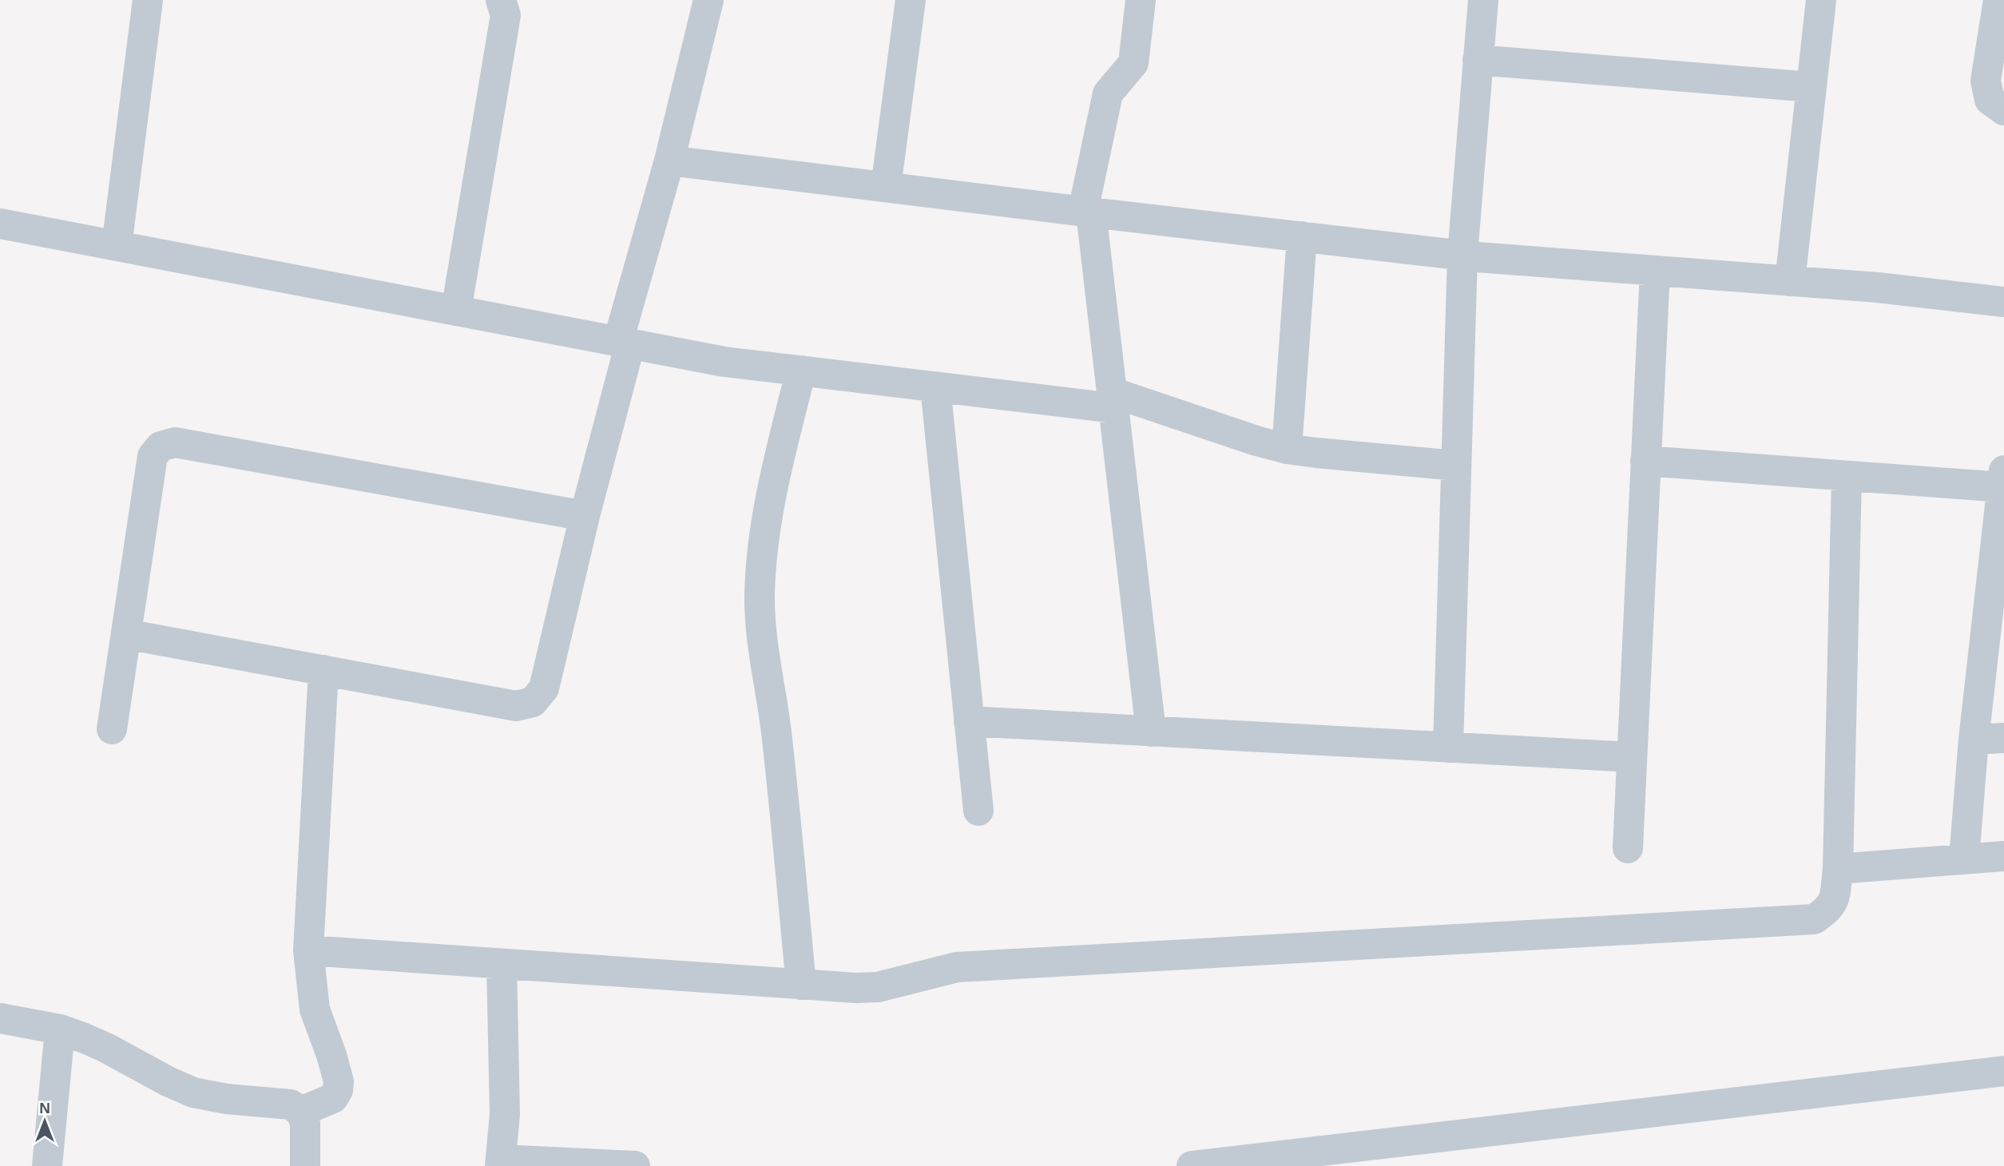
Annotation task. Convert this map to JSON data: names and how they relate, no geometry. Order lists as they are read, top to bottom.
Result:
{
  "north": "top"
}
